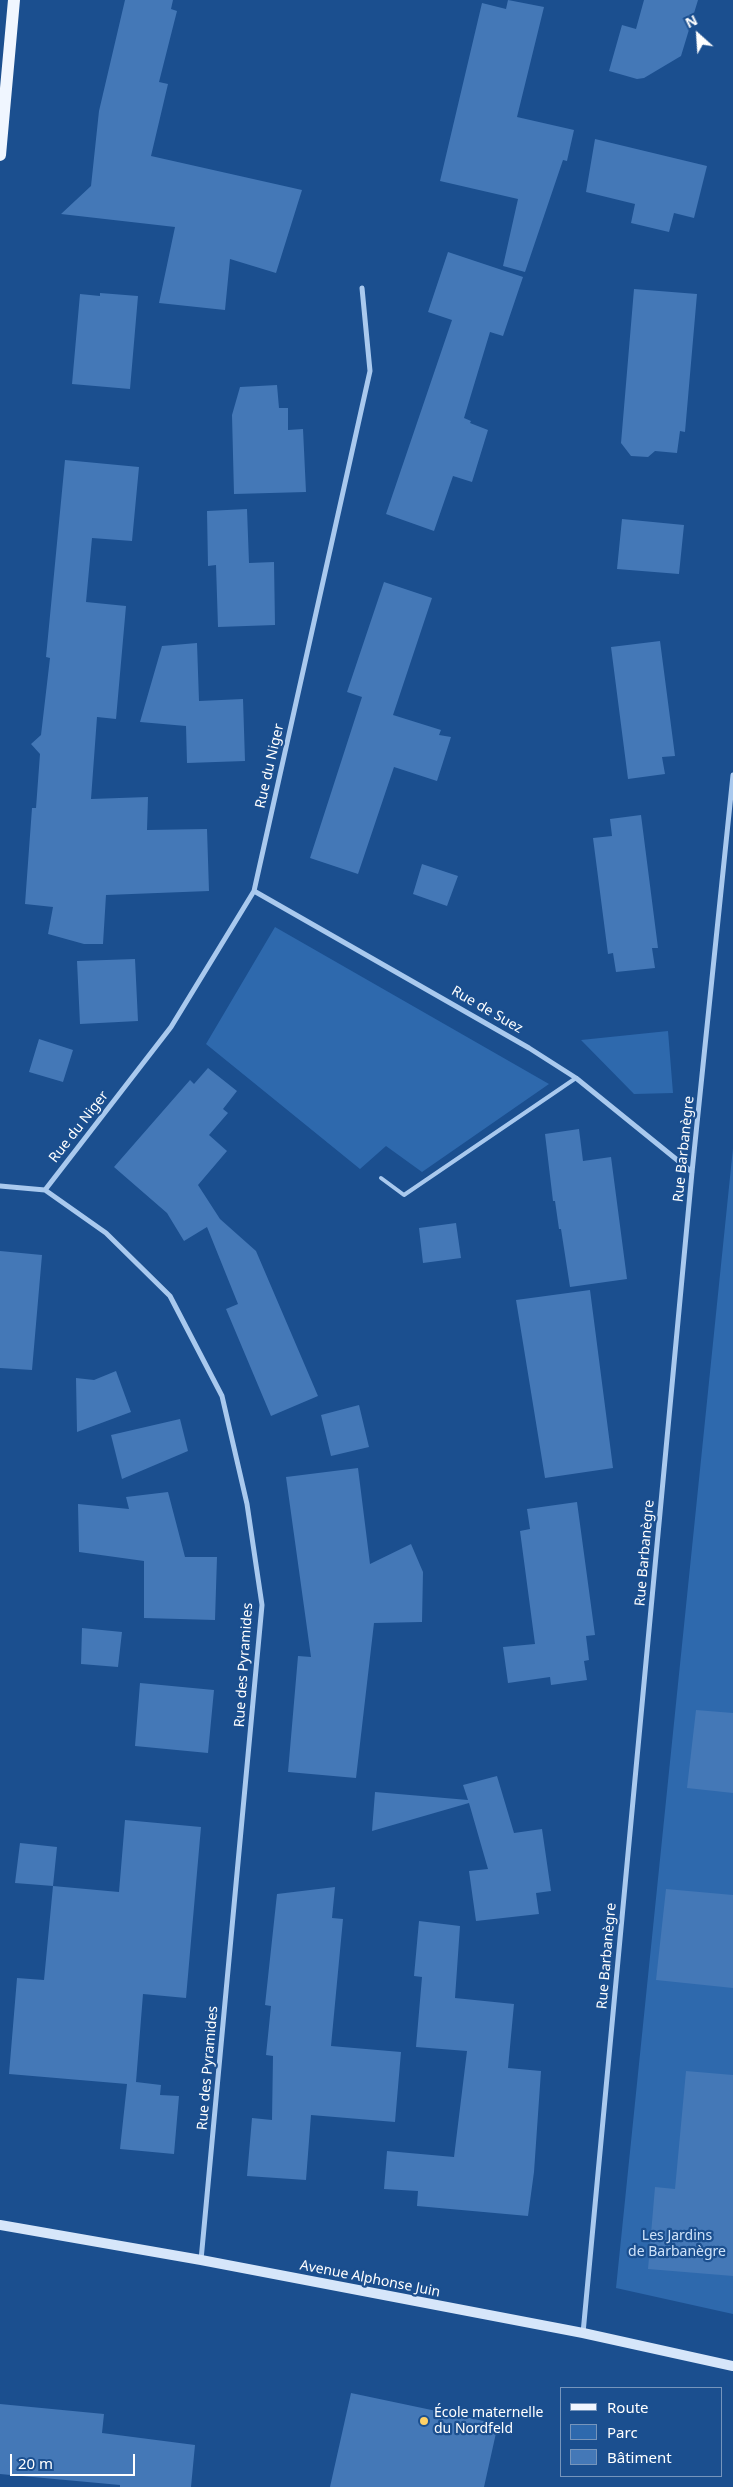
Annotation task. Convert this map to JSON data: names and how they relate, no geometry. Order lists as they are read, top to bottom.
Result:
{
  "streets": {
    "main road": ["Avenue Alphonse Juin"],
    "street": [
      "Rue du Niger",
      "Rue de Suez",
      "Rue Barbanègre",
      "Rue des Pyramides"
    ]
  },
  "crossings": [
    ["Rue du Niger", "Rue de Suez"],
    ["Rue du Niger", "Rue des Pyramides"],
    ["Rue de Suez", "Rue Barbanègre"],
    ["Rue Barbanègre", "Avenue Alphonse Juin"],
    ["Rue des Pyramides", "Avenue Alphonse Juin"]
  ],
  "parks": ["Les Jardins de Barbanègre"],
  "places": ["École maternelle du Nordfeld"],
  "legend": ["Route", "Parc", "Bâtiment"],
  "scale_bar": "20 m",
  "north": "top left"
}
